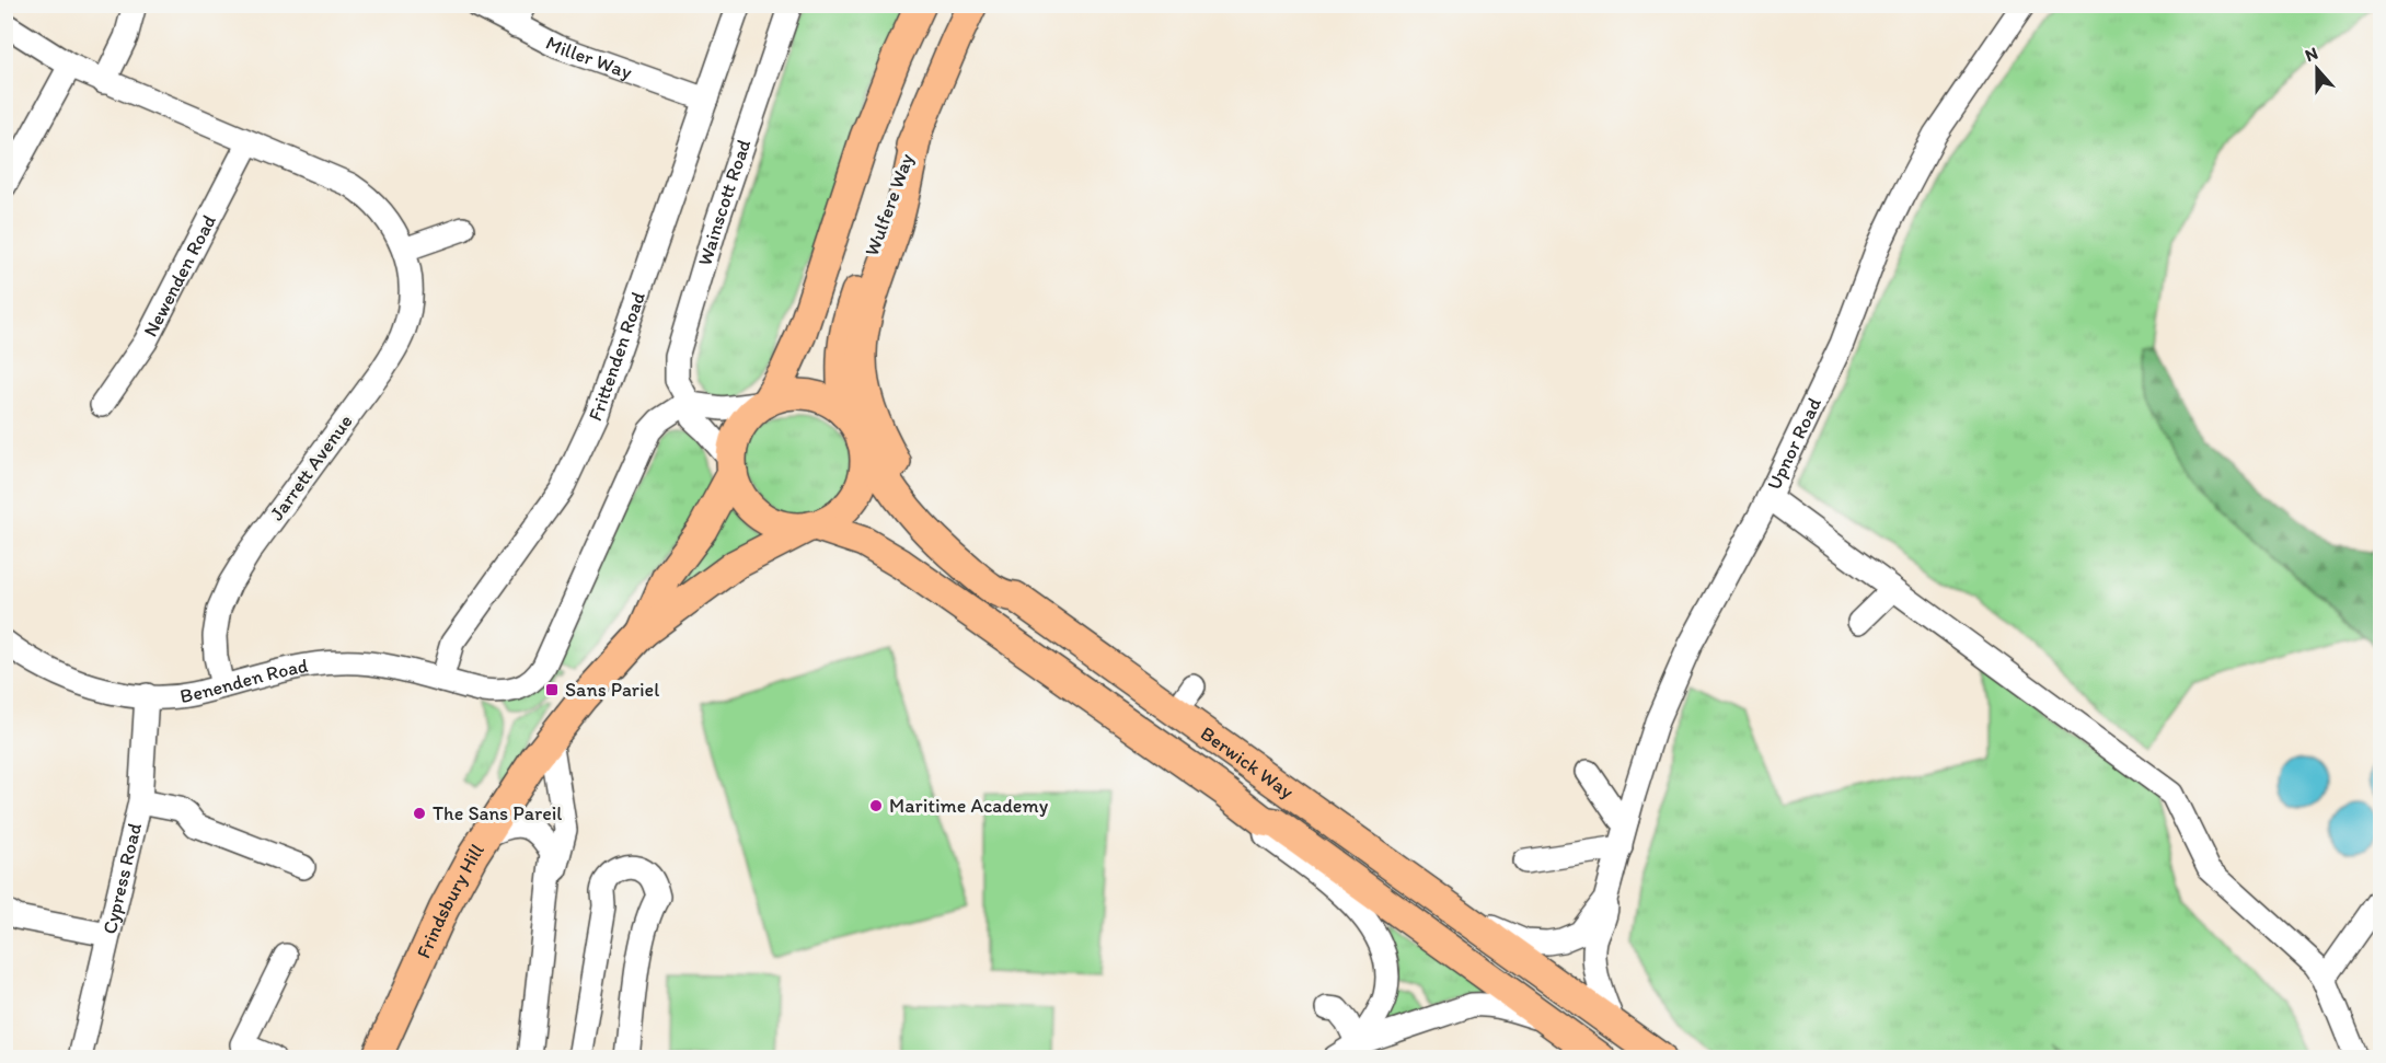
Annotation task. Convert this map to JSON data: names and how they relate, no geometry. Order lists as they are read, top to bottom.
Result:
{
  "streets": {
    "main road": ["Wulfere Way", "Berwick Way", "Frindsbury Hill"],
    "street": [
      "Miller Way",
      "Wainscott Road",
      "Newenden Road",
      "Frittenden Road",
      "Upnor Road",
      "Jarrett Avenue",
      "Benenden Road",
      "Cypress Road"
    ]
  },
  "crossings": [
    ["Miller Way", "Frittenden Road"],
    ["Wainscott Road", "Wulfere Way"],
    ["Wainscott Road", "Benenden Road"],
    ["Wainscott Road", "Berwick Way"],
    ["Wainscott Road", "Frindsbury Hill"],
    ["Wulfere Way", "Berwick Way"],
    ["Wulfere Way", "Frindsbury Hill"],
    ["Newenden Road", "Jarrett Avenue"],
    ["Frittenden Road", "Benenden Road"],
    ["Upnor Road", "Berwick Way"],
    ["Jarrett Avenue", "Benenden Road"],
    ["Benenden Road", "Cypress Road"],
    ["Berwick Way", "Frindsbury Hill"]
  ],
  "places": {
    "transit": ["Sans Pariel"],
    "other": ["Maritime Academy", "The Sans Pareil"]
  },
  "north": "top"
}
